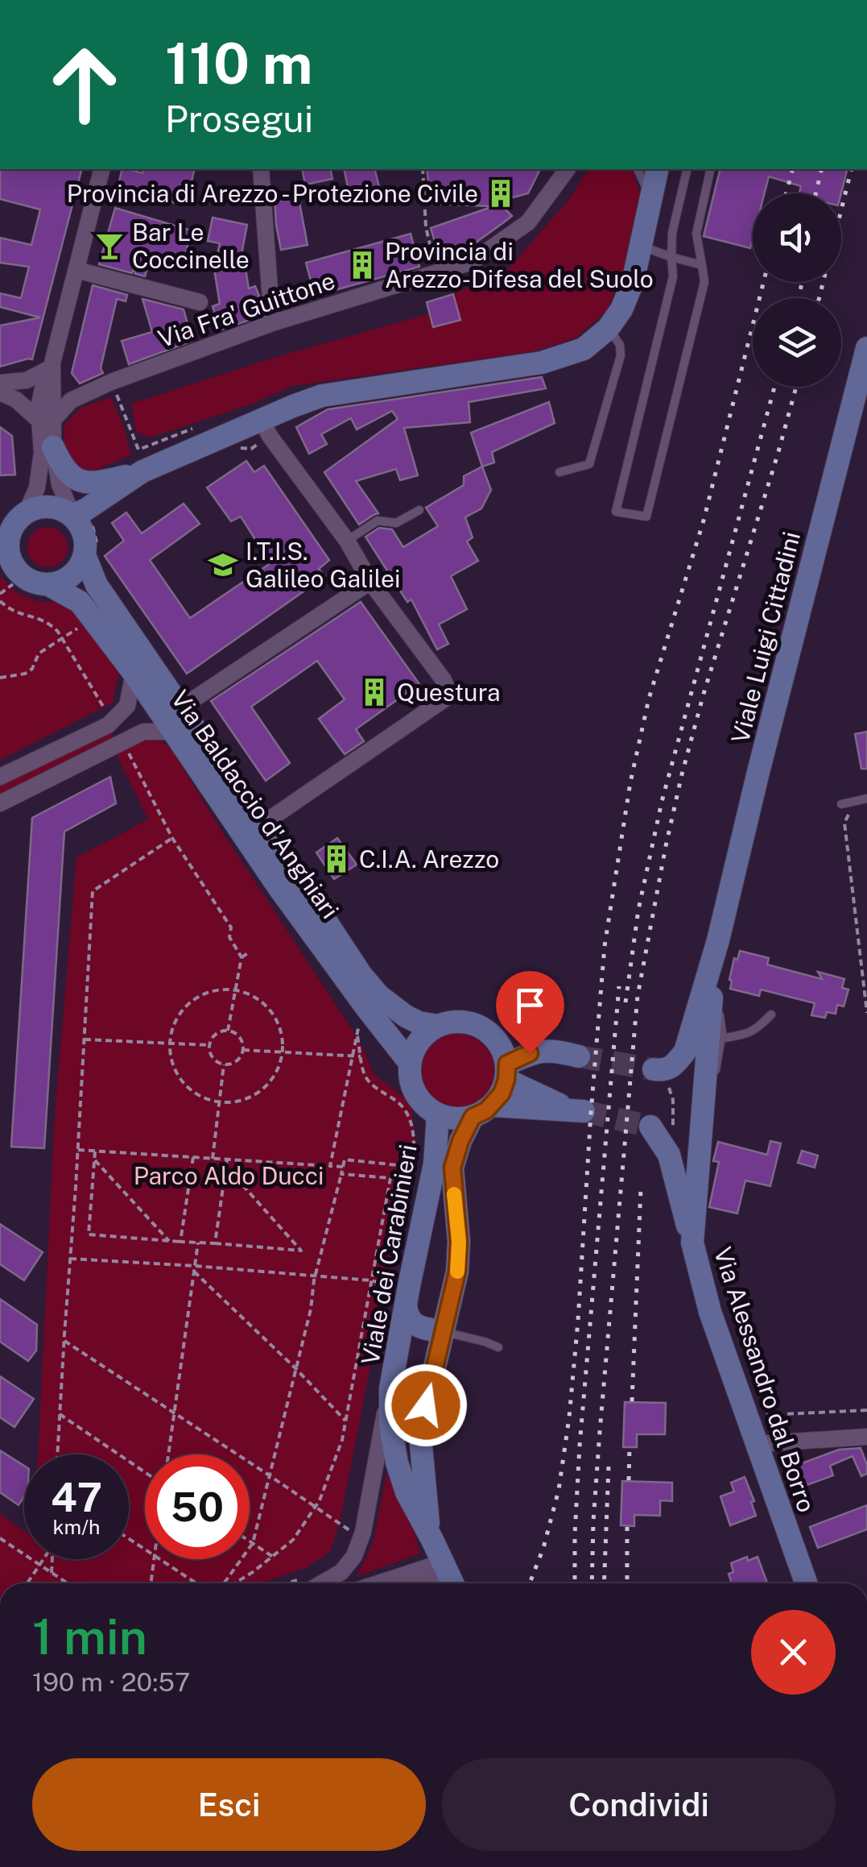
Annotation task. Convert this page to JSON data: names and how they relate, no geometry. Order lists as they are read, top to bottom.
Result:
{
  "streets": {
    "main road": [
      "Viale Luigi Cittadini",
      "Via Baldaccio d'Anghiari",
      "Viale dei Carabinieri",
      "Via Alessandro dal Borro"
    ],
    "street": ["Via Fra' Guittone"]
  },
  "crossings": [
    ["Viale Luigi Cittadini", "Via Alessandro dal Borro"],
    ["Via Baldaccio d'Anghiari", "Viale dei Carabinieri"]
  ],
  "parks": ["Parco Aldo Ducci"],
  "places": {
    "building": [
      "Provincia di Arezzo - Protezione Civile",
      "Provincia di Arezzo-Difesa del Suolo",
      "Questura",
      "C.I.A. Arezzo"
    ],
    "bar": ["Bar Le Coccinelle"],
    "school or university": ["I.T.I.S. Galileo Galilei"]
  },
  "page": {
    "turn": ["110 m", "Prosegui"],
    "speed": "47 km/h",
    "limit": "50",
    "heading": ["1 min", "190 m · 20:57"],
    "buttons": ["Esci", "Condividi"]
  }
}
